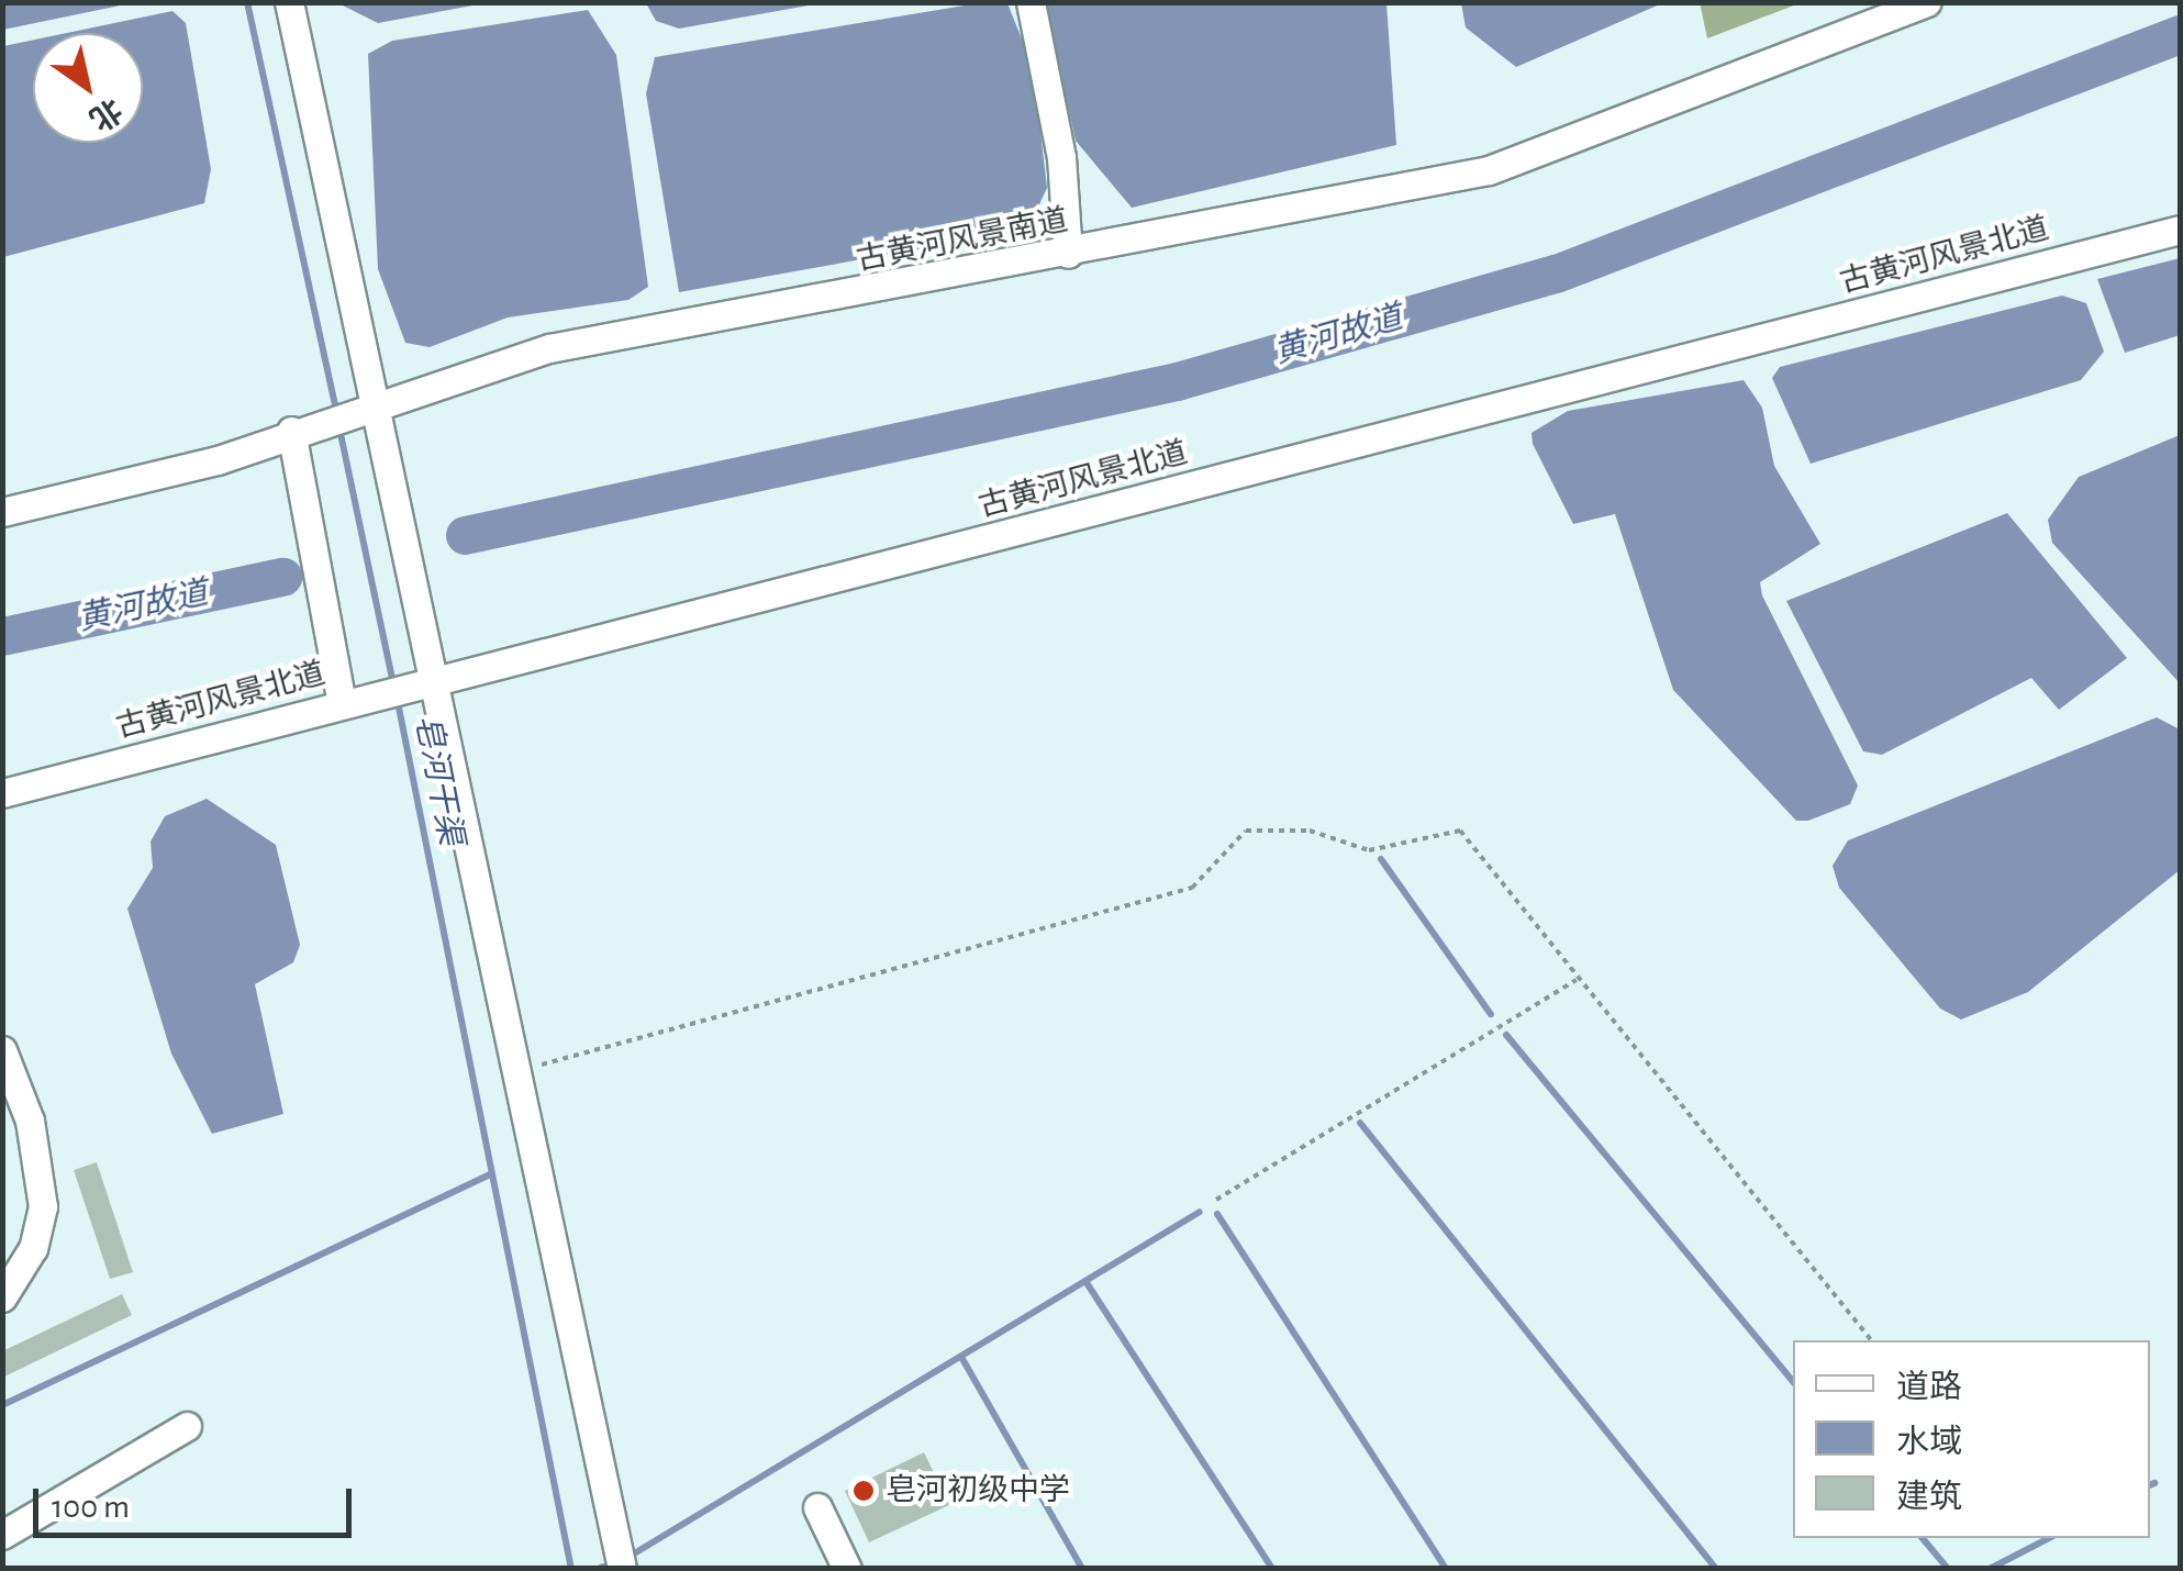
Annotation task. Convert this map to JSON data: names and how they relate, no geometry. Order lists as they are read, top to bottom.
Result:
{
  "streets": {
    "street": ["古黄河风景南道", "古黄河风景北道"]
  },
  "water": ["黄河故道", "皂河干渠"],
  "places": ["皂河初级中学"],
  "legend": ["道路", "水域", "建筑"],
  "scale_bar": "100 m",
  "north": "bottom right"
}
